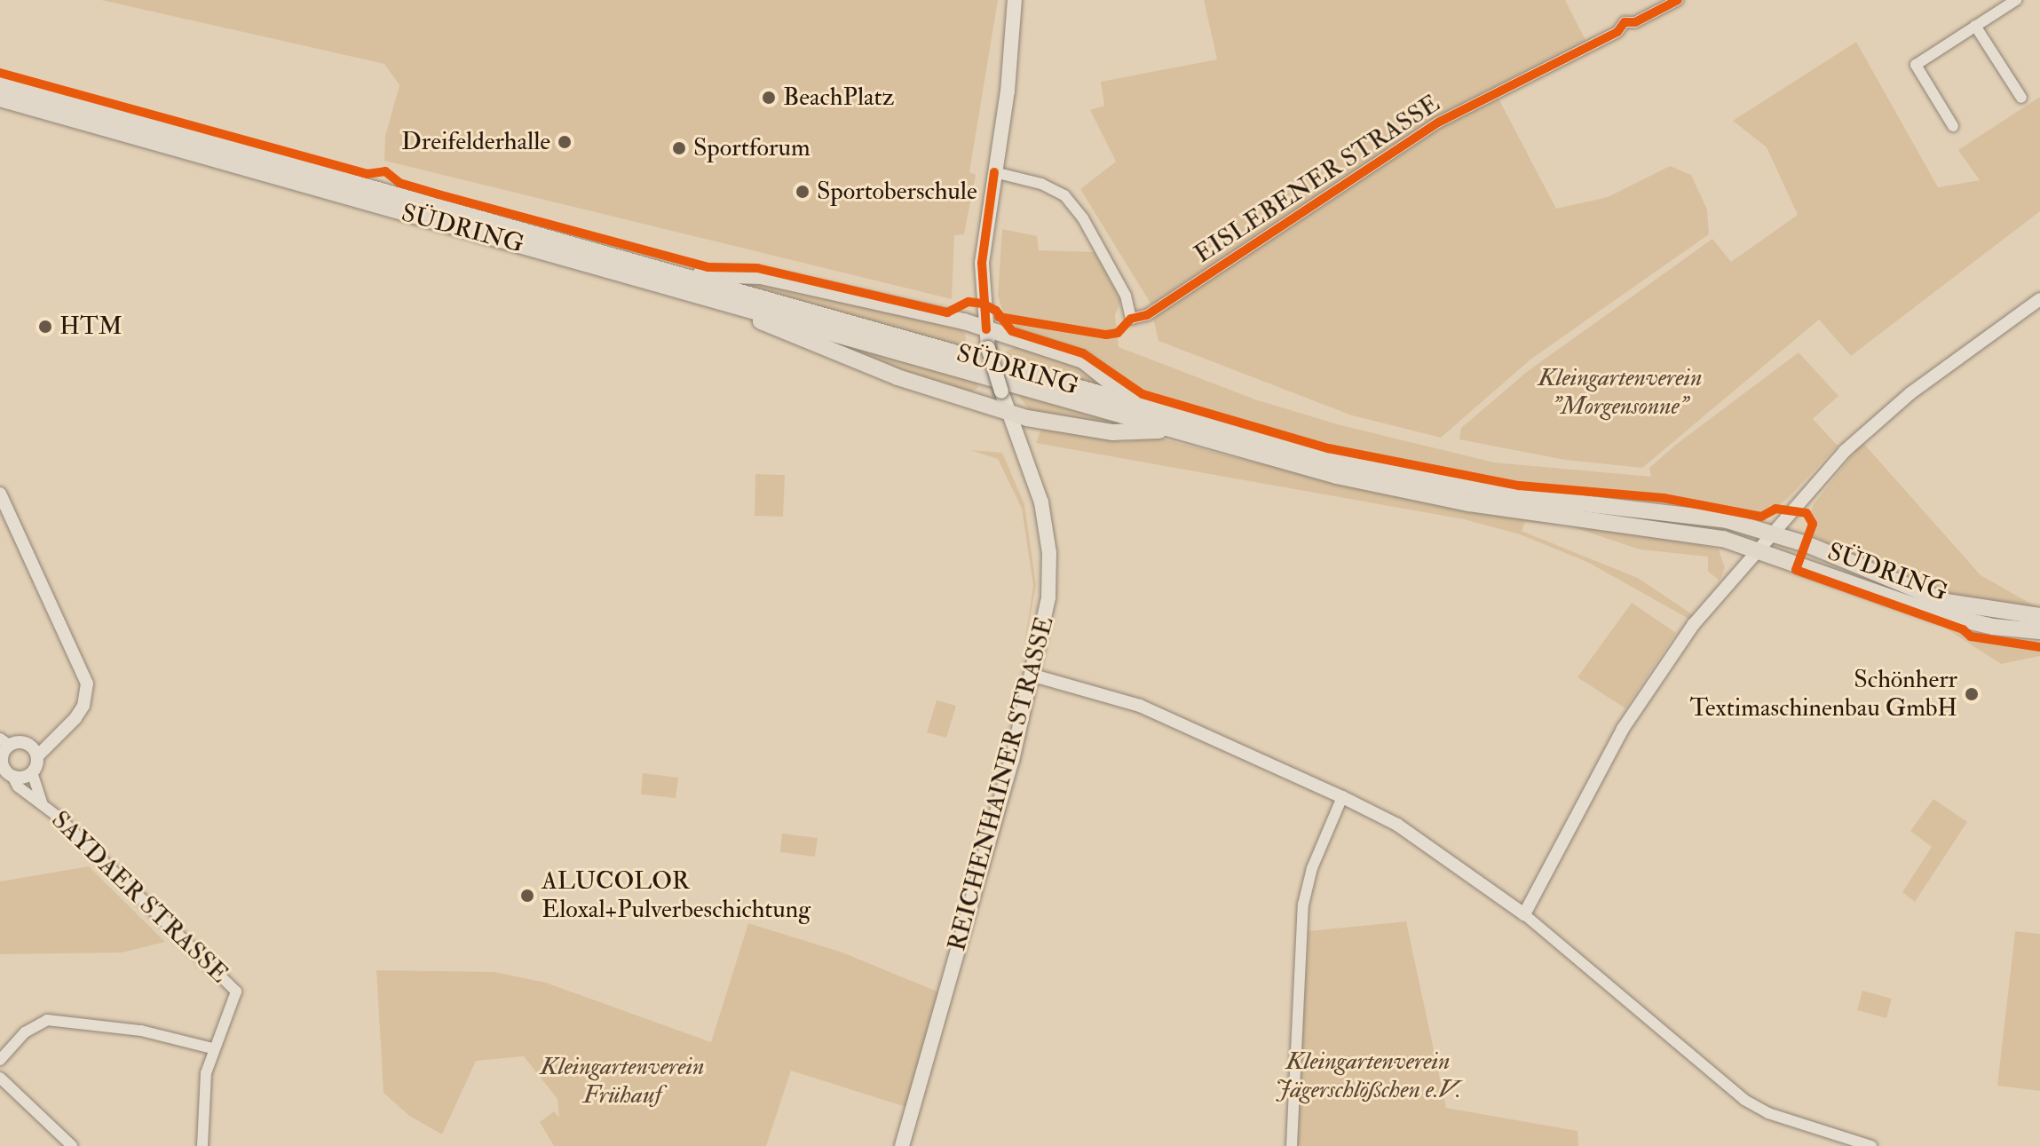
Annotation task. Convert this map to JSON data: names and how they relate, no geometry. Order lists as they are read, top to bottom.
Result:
{
  "streets": {
    "main road": ["SÜDRING", "REICHENHAINER STRASSE"],
    "street": ["EISLEBENER STRASSE", "SAYDAER STRASSE"]
  },
  "crossings": [
    ["EISLEBENER STRASSE", "REICHENHAINER STRASSE"]
  ],
  "parks": ["Kleingartenverein \"Morgensonne\"", "Kleingartenverein Jägerschlößchen e.V.", "Kleingartenverein Frühauf"],
  "places": [
    "BeachPlatz",
    "Dreifelderhalle",
    "Sportforum",
    "Sportoberschule",
    "HTM",
    "Schönherr Textimaschinenbau GmbH",
    "ALUCOLOR Eloxal+Pulverbeschichtung"
  ]
}
